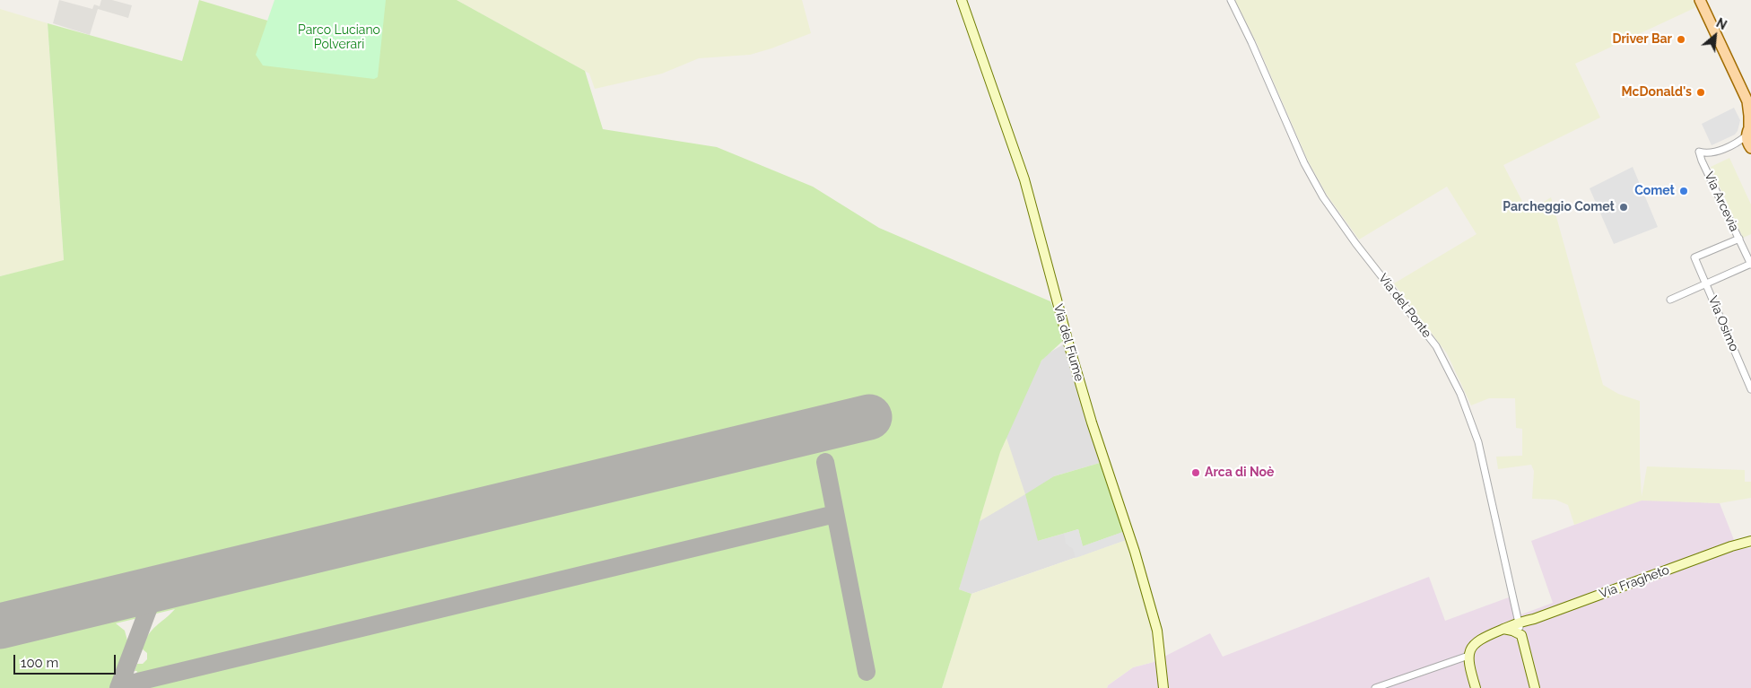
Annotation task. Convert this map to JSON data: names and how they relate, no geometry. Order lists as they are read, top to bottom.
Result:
{
  "streets": {
    "street": [
      "Via Arcevia",
      "Via del Ponte",
      "Via Osimo",
      "Via del Fiume",
      "Via Fragheto"
    ]
  },
  "crossings": [
    ["Via Arcevia", "Via Osimo"],
    ["Via del Ponte", "Via Fragheto"]
  ],
  "parks": ["Parco Luciano Polverari"],
  "places": [
    "Driver Bar",
    "McDonald's",
    "Comet",
    "Parcheggio Comet",
    "Arca di Noè"
  ],
  "scale_bar": "100 m",
  "north": "top right"
}
